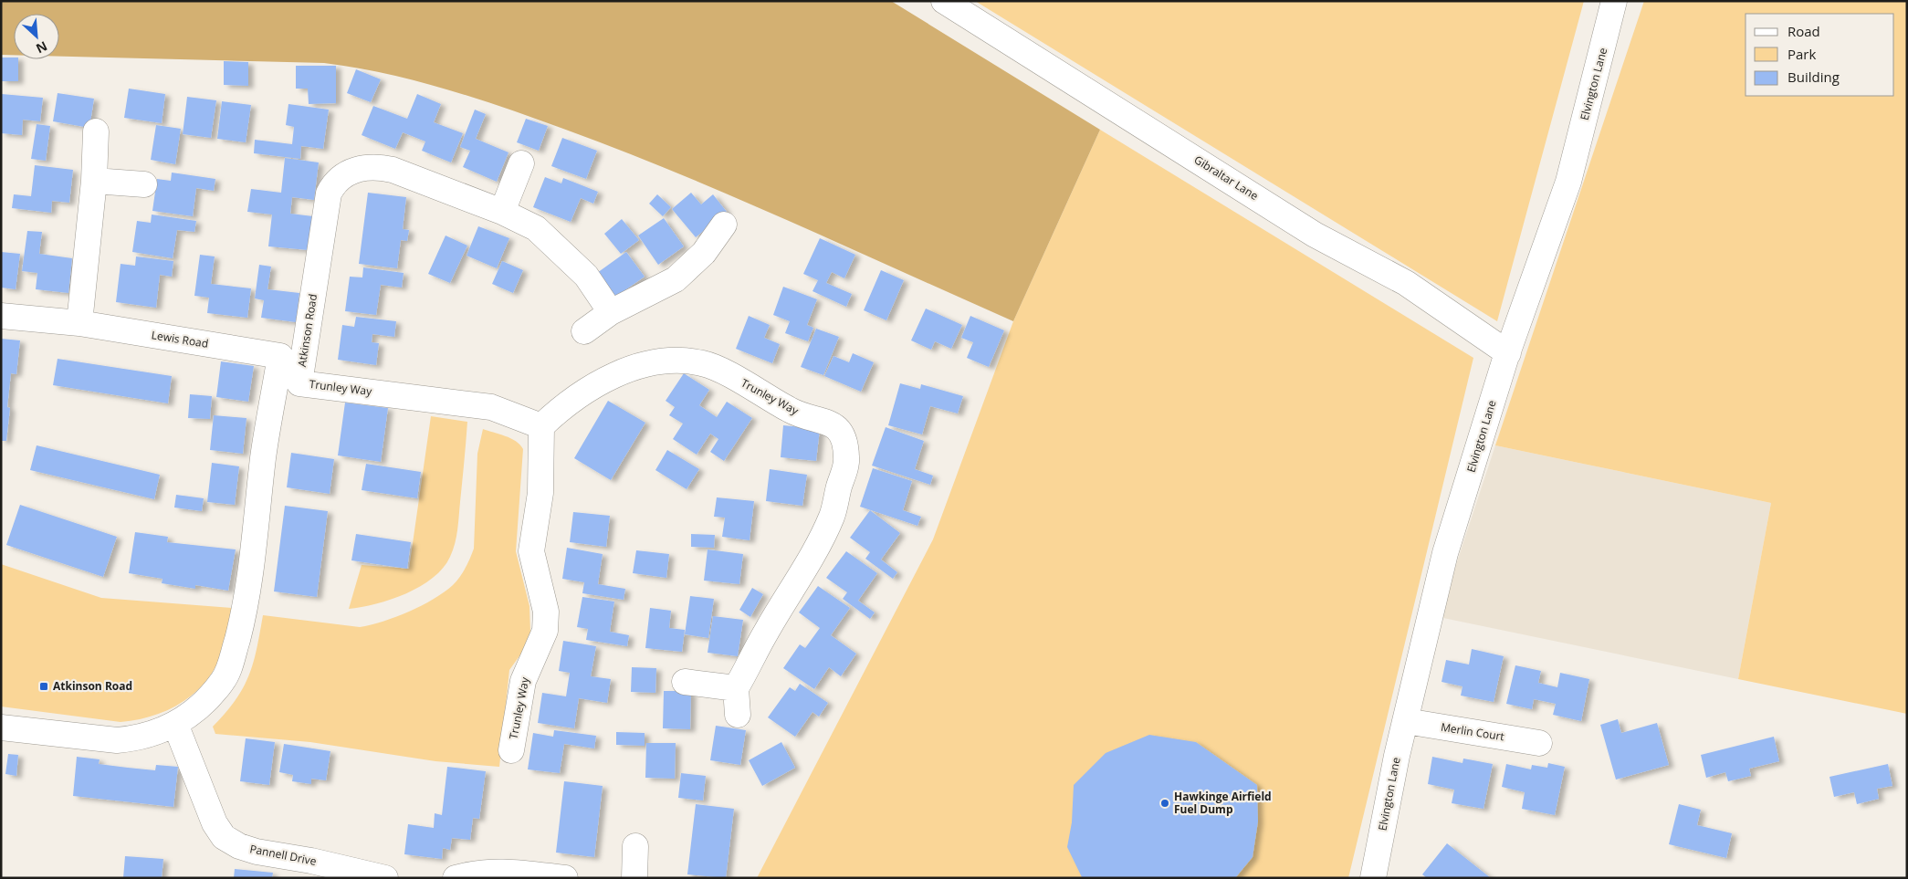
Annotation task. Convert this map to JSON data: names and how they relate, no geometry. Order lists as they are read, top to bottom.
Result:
{
  "streets": {
    "street": [
      "Elvington Lane",
      "Gibraltar Lane",
      "Atkinson Road",
      "Lewis Road",
      "Trunley Way",
      "Merlin Court",
      "Pannell Drive"
    ]
  },
  "crossings": [
    ["Elvington Lane", "Gibraltar Lane"],
    ["Elvington Lane", "Merlin Court"],
    ["Atkinson Road", "Lewis Road"],
    ["Atkinson Road", "Trunley Way"],
    ["Atkinson Road", "Pannell Drive"]
  ],
  "places": {
    "transit": ["Atkinson Road"],
    "other": ["Hawkinge Airfield Fuel Dump"]
  },
  "legend": ["Road", "Park", "Building"],
  "north": "bottom right"
}
